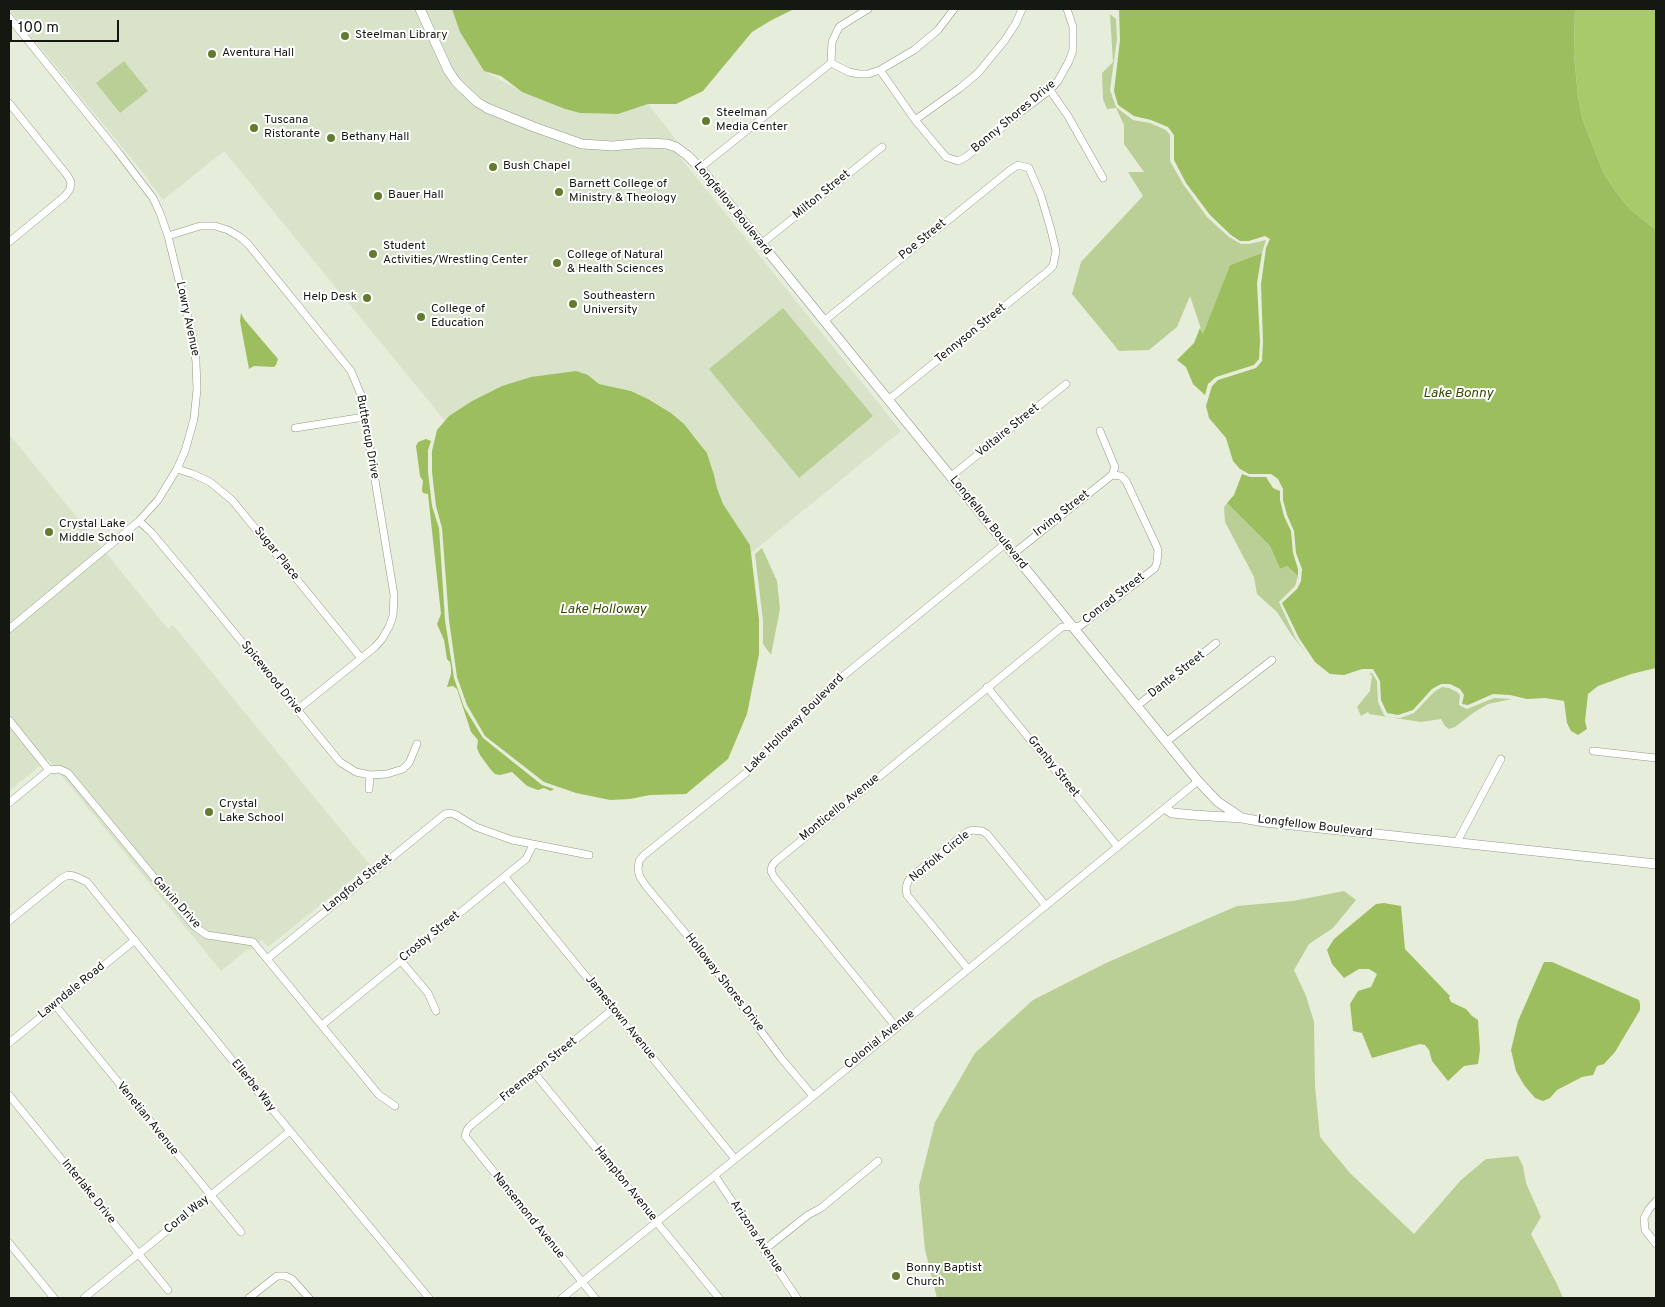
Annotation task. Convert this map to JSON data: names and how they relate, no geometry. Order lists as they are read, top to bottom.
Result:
{
  "streets": {
    "street": [
      "Bonny Shores Drive",
      "Milton Street",
      "Longfellow Boulevard",
      "Poe Street",
      "Lowry Avenue",
      "Tennyson Street",
      "Voltaire Street",
      "Buttercup Drive",
      "Irving Street",
      "Sugar Place",
      "Conrad Street",
      "Dante Street",
      "Spicewood Drive",
      "Lake Holloway Boulevard",
      "Granby Street",
      "Monticello Avenue",
      "Norfolk Circle",
      "Langford Street",
      "Galvin Drive",
      "Crosby Street",
      "Holloway Shores Drive",
      "Lawndale Road",
      "Jamestown Avenue",
      "Colonial Avenue",
      "Freemason Street",
      "Ellerbe Way",
      "Venetian Avenue",
      "Hampton Avenue",
      "Interlake Drive",
      "Coral Way",
      "Nansemond Avenue",
      "Arizona Avenue"
    ]
  },
  "crossings": [
    ["Milton Street", "Longfellow Boulevard"],
    ["Longfellow Boulevard", "Poe Street"],
    ["Longfellow Boulevard", "Tennyson Street"],
    ["Longfellow Boulevard", "Voltaire Street"],
    ["Longfellow Boulevard", "Irving Street"],
    ["Longfellow Boulevard", "Conrad Street"],
    ["Longfellow Boulevard", "Dante Street"],
    ["Longfellow Boulevard", "Lake Holloway Boulevard"],
    ["Longfellow Boulevard", "Monticello Avenue"],
    ["Longfellow Boulevard", "Colonial Avenue"],
    ["Poe Street", "Tennyson Street"],
    ["Lowry Avenue", "Buttercup Drive"],
    ["Lowry Avenue", "Sugar Place"],
    ["Lowry Avenue", "Spicewood Drive"],
    ["Buttercup Drive", "Sugar Place"],
    ["Buttercup Drive", "Spicewood Drive"],
    ["Irving Street", "Conrad Street"],
    ["Conrad Street", "Monticello Avenue"],
    ["Lake Holloway Boulevard", "Holloway Shores Drive"],
    ["Granby Street", "Monticello Avenue"],
    ["Granby Street", "Colonial Avenue"],
    ["Monticello Avenue", "Colonial Avenue"],
    ["Norfolk Circle", "Colonial Avenue"],
    ["Langford Street", "Galvin Drive"],
    ["Langford Street", "Crosby Street"],
    ["Galvin Drive", "Crosby Street"],
    ["Crosby Street", "Jamestown Avenue"],
    ["Holloway Shores Drive", "Colonial Avenue"],
    ["Lawndale Road", "Ellerbe Way"],
    ["Lawndale Road", "Venetian Avenue"],
    ["Jamestown Avenue", "Colonial Avenue"],
    ["Jamestown Avenue", "Freemason Street"],
    ["Colonial Avenue", "Hampton Avenue"],
    ["Colonial Avenue", "Nansemond Avenue"],
    ["Colonial Avenue", "Arizona Avenue"],
    ["Freemason Street", "Hampton Avenue"],
    ["Freemason Street", "Nansemond Avenue"],
    ["Ellerbe Way", "Coral Way"],
    ["Venetian Avenue", "Coral Way"],
    ["Interlake Drive", "Coral Way"]
  ],
  "water": ["Lake Bonny", "Lake Holloway"],
  "places": [
    "Steelman Library",
    "Aventura Hall",
    "Steelman Media Center",
    "Tuscana Ristorante",
    "Bethany Hall",
    "Bush Chapel",
    "Barnett College of Ministry & Theology",
    "Bauer Hall",
    "Student Activities/Wrestling Center",
    "College of Natural & Health Sciences",
    "Help Desk",
    "Southeastern University",
    "College of Education",
    "Crystal Lake Middle School",
    "Crystal Lake School",
    "Bonny Baptist Church"
  ],
  "scale_bar": "100 m"
}
